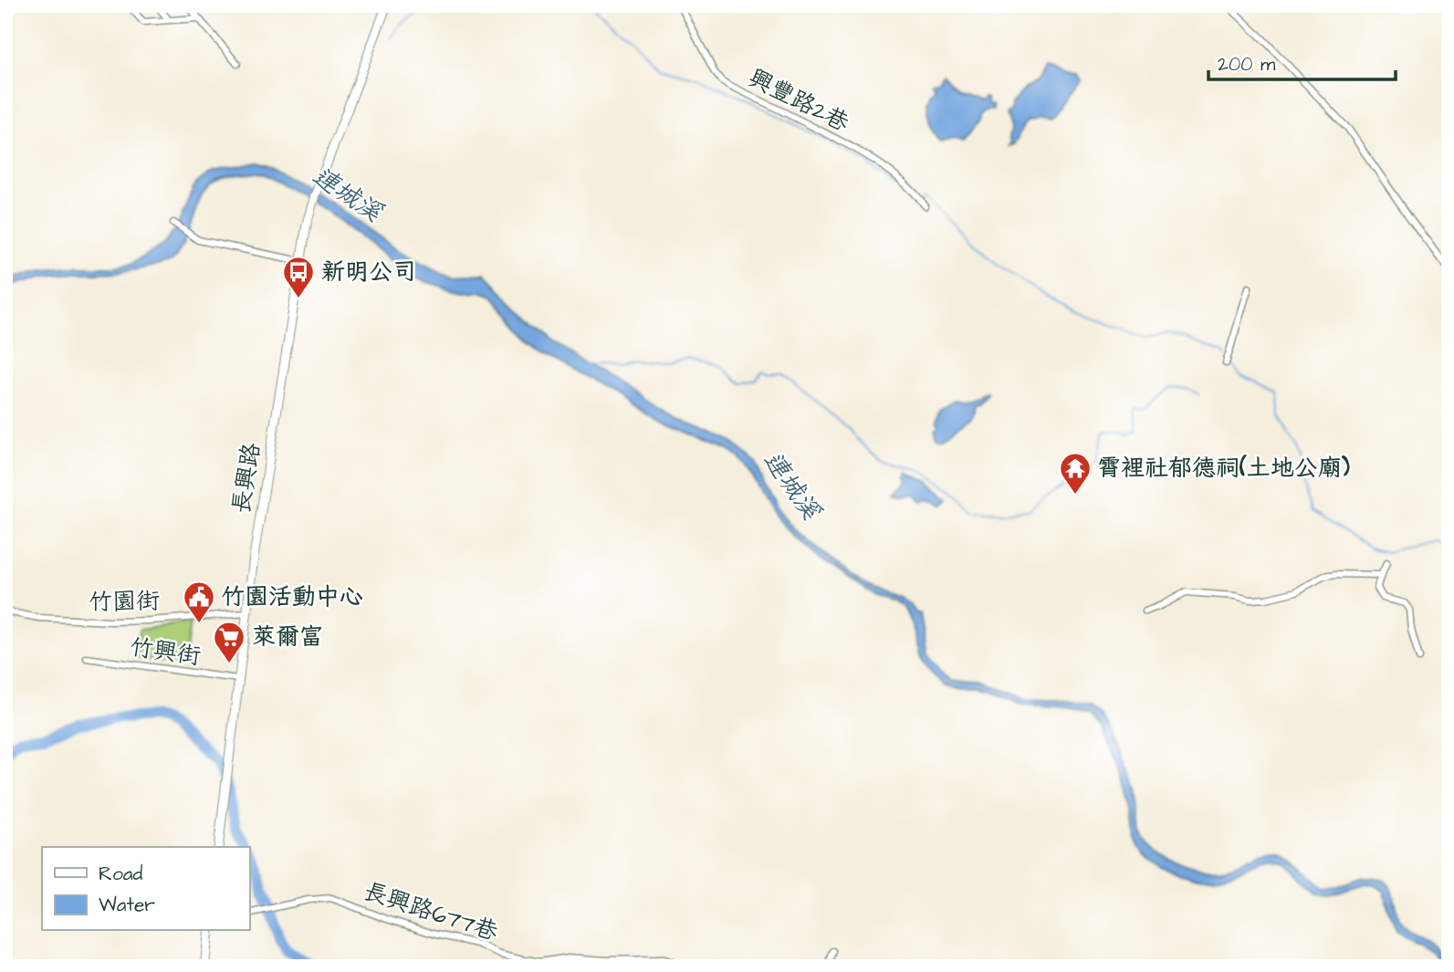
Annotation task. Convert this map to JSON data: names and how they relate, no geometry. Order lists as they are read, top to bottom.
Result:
{
  "streets": {
    "main road": ["長興路"],
    "street": [
      "興豐路2巷",
      "竹園街",
      "竹興街",
      "長興路677巷"
    ]
  },
  "crossings": [
    ["長興路", "竹園街"],
    ["長興路", "竹興街"]
  ],
  "water": ["連城溪"],
  "places": {
    "bus stop": ["新明公司"],
    "temple": ["霄裡社郁德祠(土地公廟)"],
    "public building": ["竹園活動中心"],
    "supermarket": ["萊爾富"]
  },
  "legend": ["Road", "Water"],
  "scale_bar": "200 m"
}
